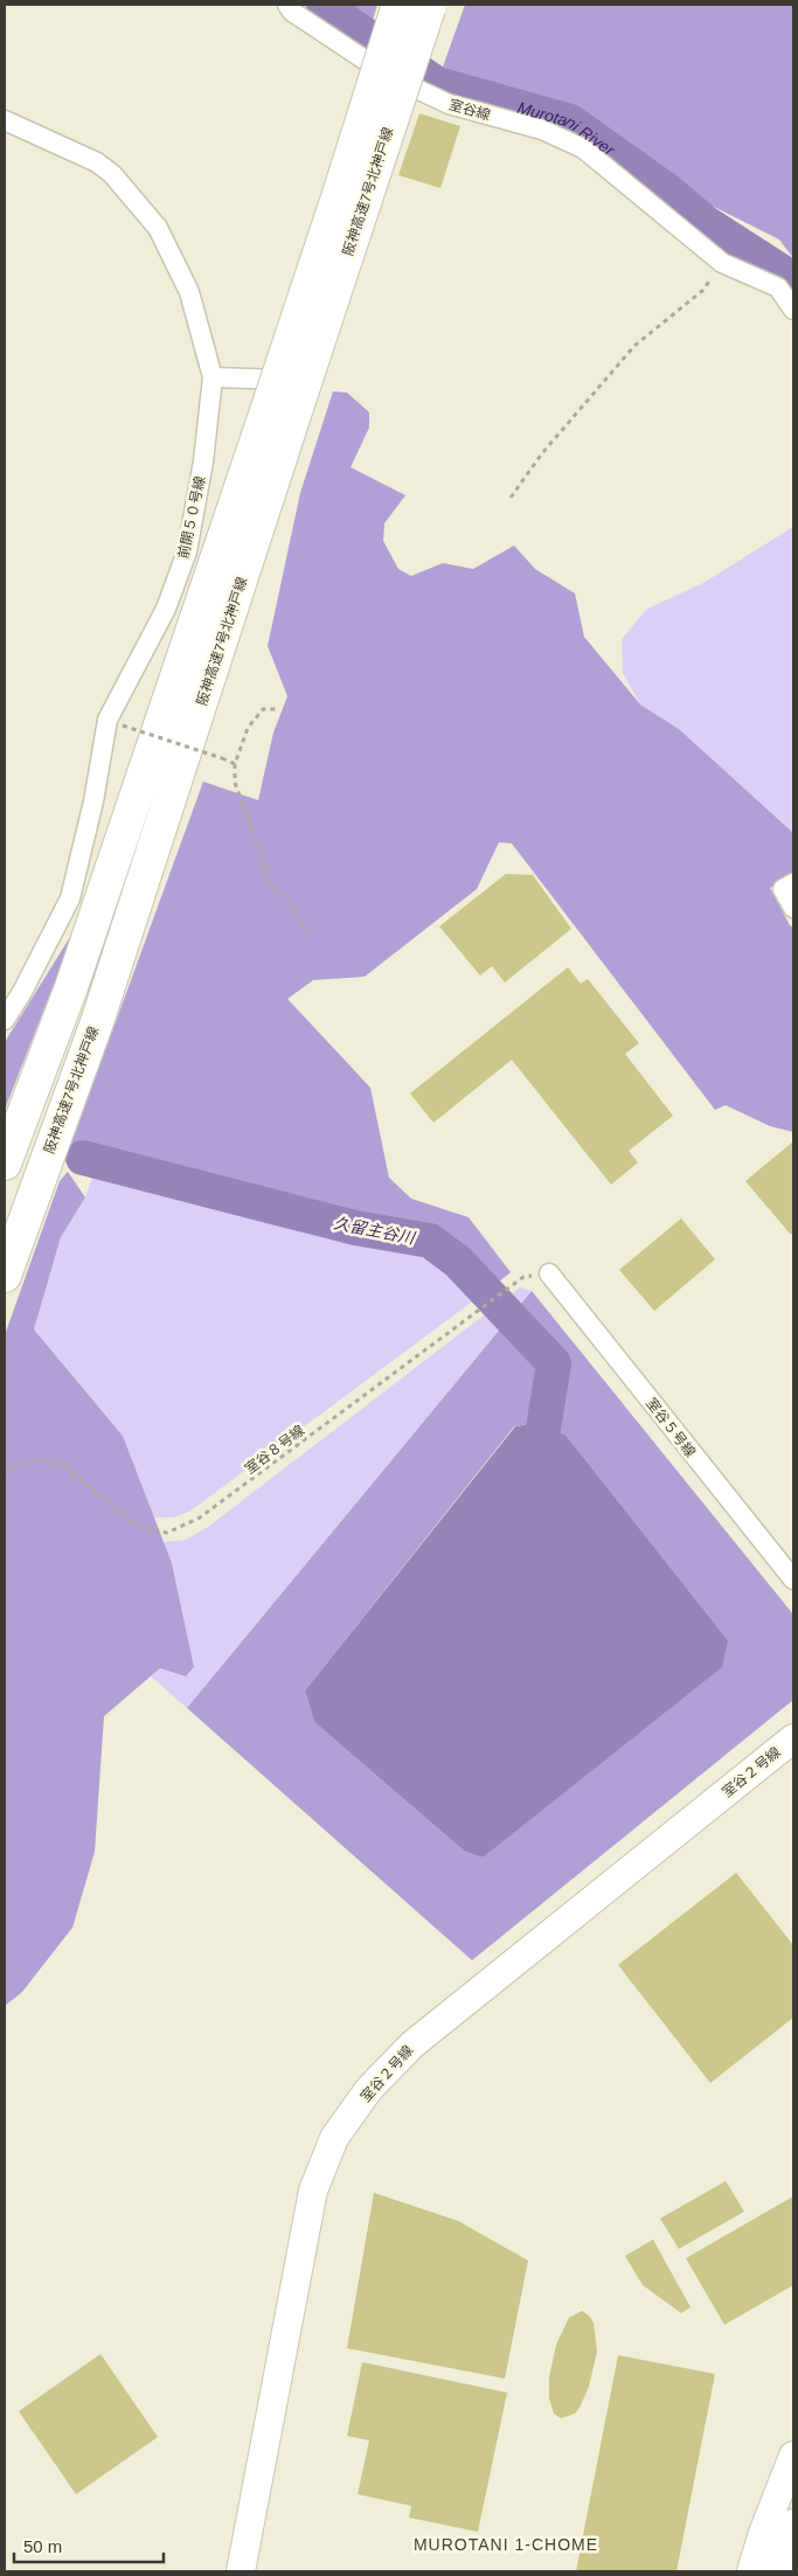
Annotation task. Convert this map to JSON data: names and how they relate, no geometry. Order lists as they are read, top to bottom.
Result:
{
  "streets": {
    "highway": ["阪神高速7号北神戸線"],
    "street": [
      "室谷線",
      "前開５０号線",
      "室谷５号線",
      "室谷２号線"
    ],
    "path": ["室谷８号線"]
  },
  "crossings": [
    ["室谷５号線", "室谷８号線"]
  ],
  "districts": ["MUROTANI 1-CHOME"],
  "water": ["Murotani River", "久留主谷川"],
  "scale_bar": "50 m"
}
